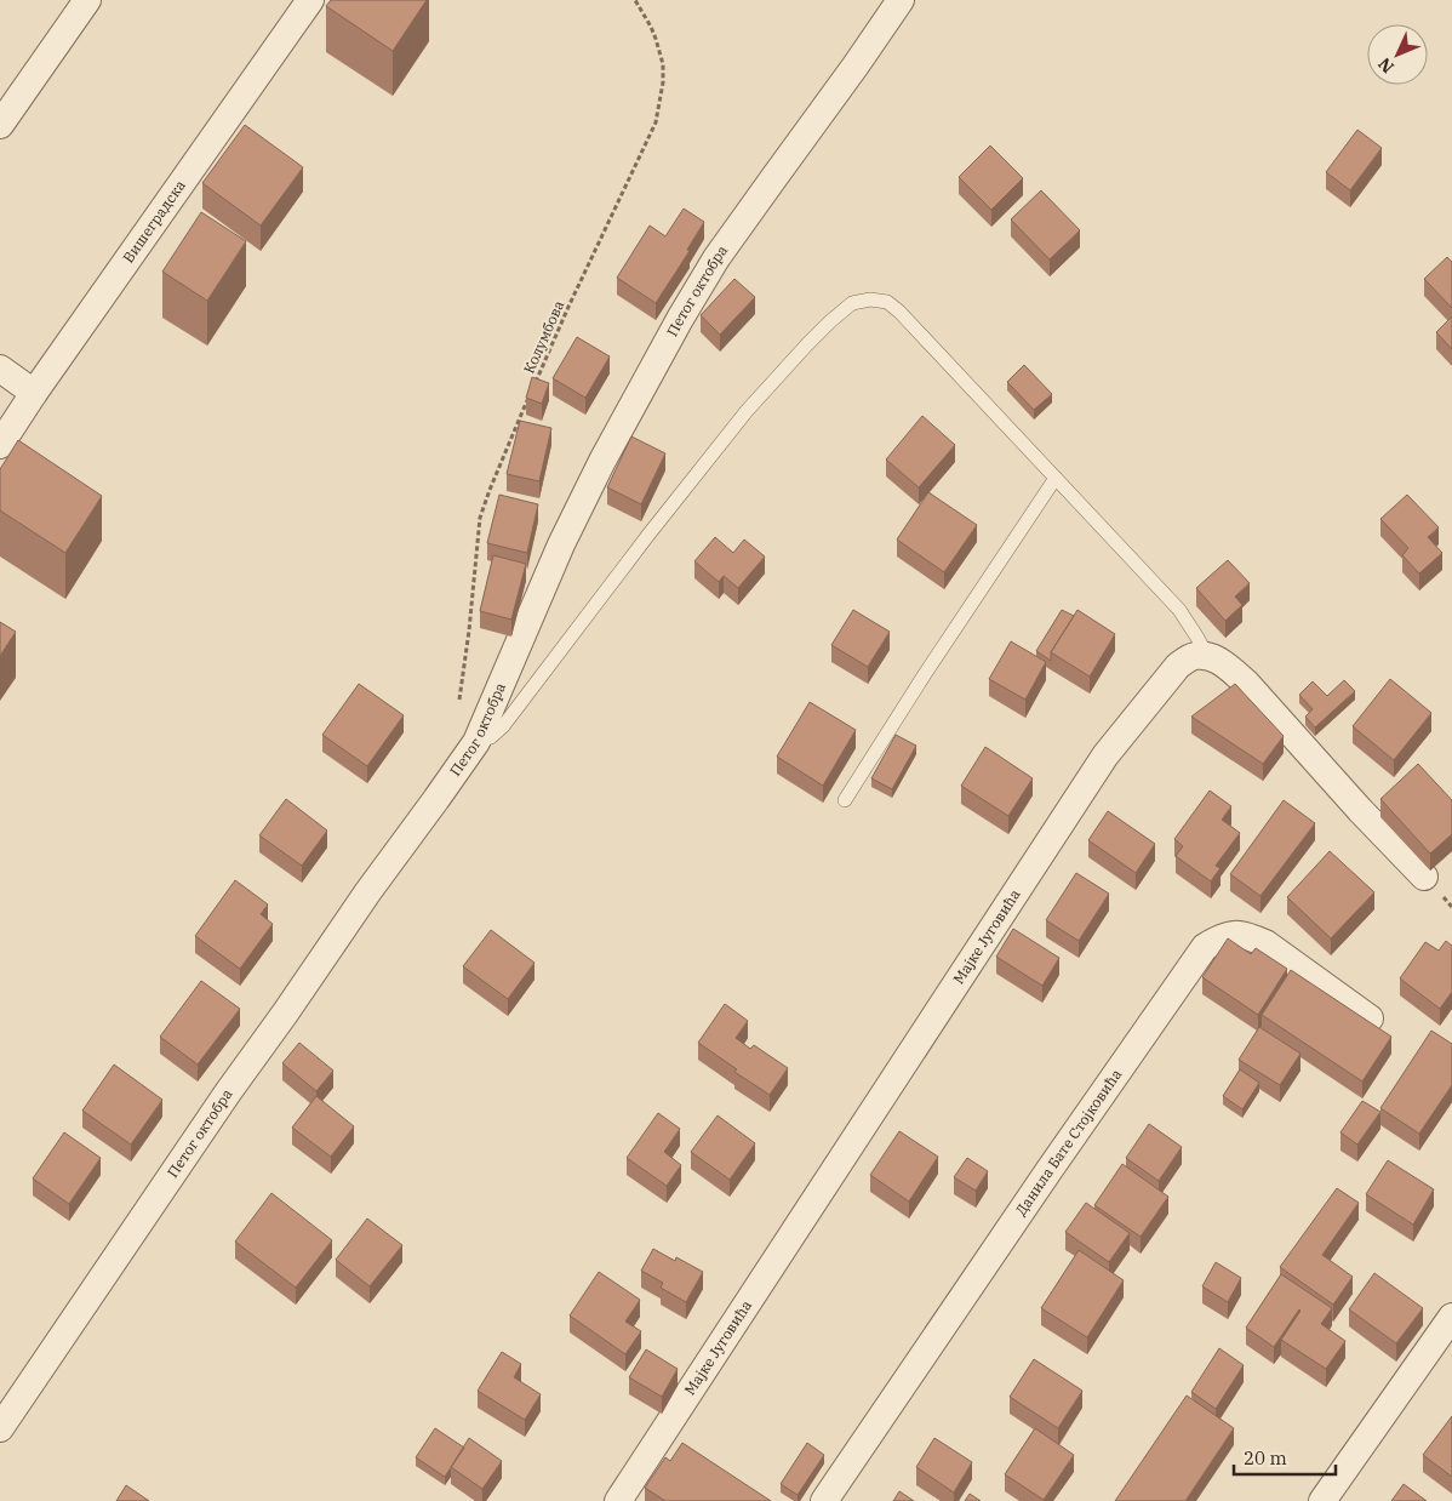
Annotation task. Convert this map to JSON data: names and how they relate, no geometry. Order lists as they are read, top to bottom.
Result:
{
  "streets": {
    "street": [
      "Вишеградска",
      "Петог октобра",
      "Мајке Југовића",
      "Данила Бате Стојковића"
    ],
    "path": ["Колумбова"]
  },
  "scale_bar": "20 m",
  "north": "bottom left"
}
